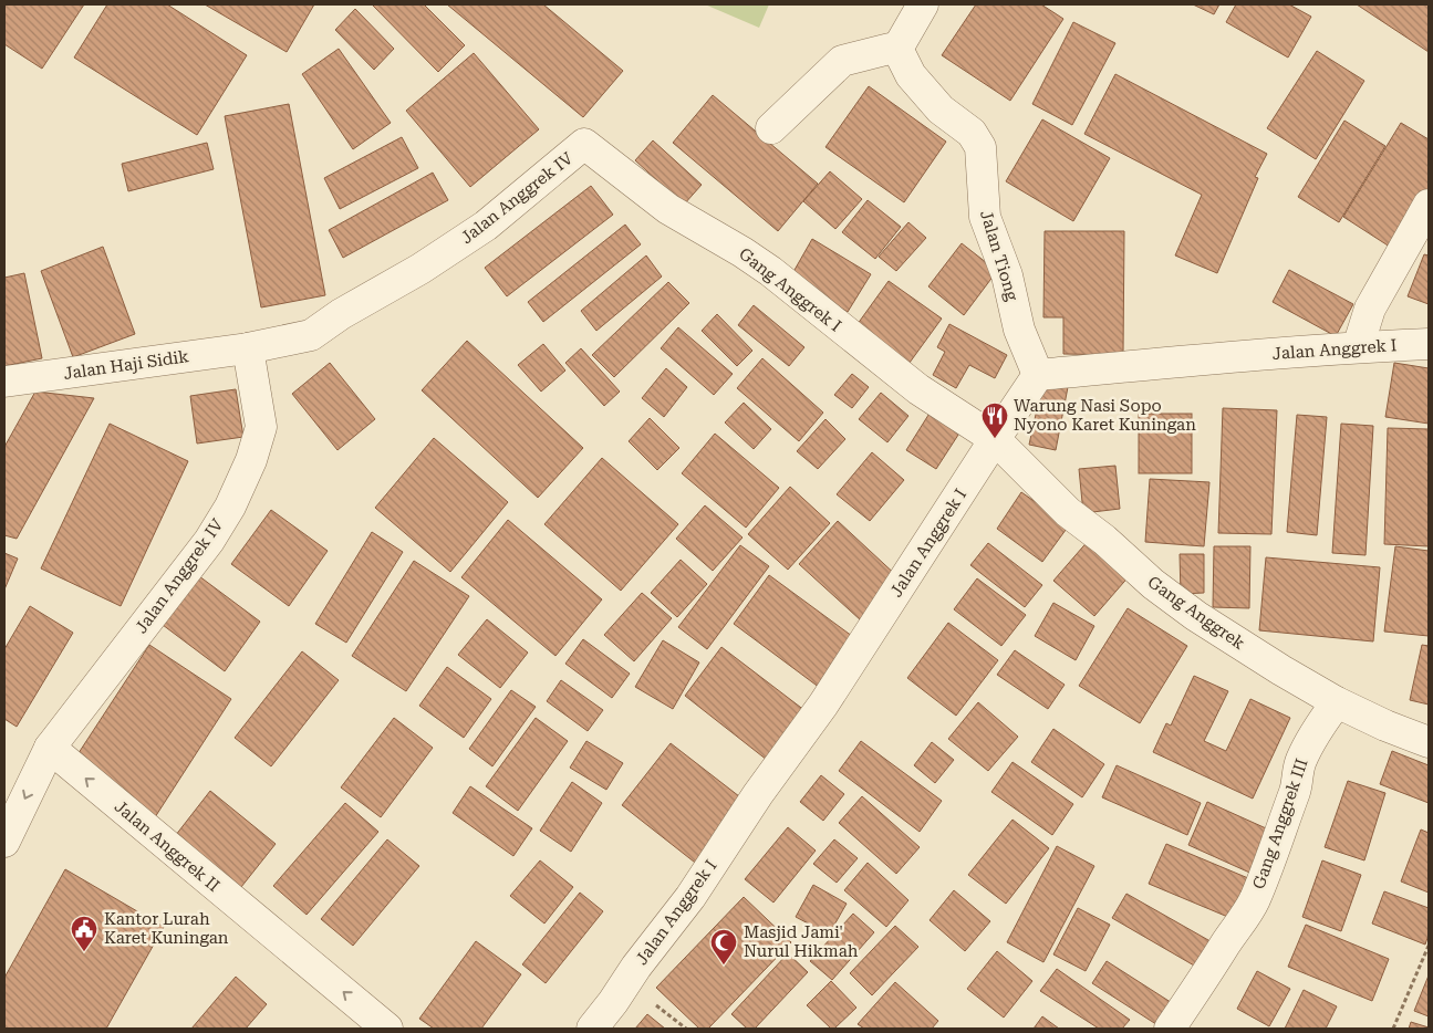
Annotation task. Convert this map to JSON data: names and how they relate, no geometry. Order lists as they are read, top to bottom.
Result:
{
  "streets": {
    "street": [
      "Jalan Anggrek IV",
      "Jalan Tiong",
      "Gang Anggrek I",
      "Jalan Anggrek I",
      "Jalan Haji Sidik",
      "Gang Anggrek",
      "Gang Anggrek III",
      "Jalan Anggrek II"
    ]
  },
  "crossings": [
    ["Jalan Anggrek IV", "Gang Anggrek I"],
    ["Jalan Anggrek IV", "Jalan Haji Sidik"],
    ["Jalan Anggrek IV", "Jalan Anggrek II"],
    ["Jalan Tiong", "Jalan Anggrek I"],
    ["Gang Anggrek I", "Jalan Anggrek I"],
    ["Gang Anggrek I", "Gang Anggrek"],
    ["Jalan Anggrek I", "Gang Anggrek"],
    ["Gang Anggrek", "Gang Anggrek III"]
  ],
  "one_way": ["Jalan Anggrek II"],
  "places": {
    "restaurant": ["Warung Nasi Sopo Nyono Karet Kuningan"],
    "public building": ["Kantor Lurah Karet Kuningan"],
    "mosque": ["Masjid Jami' Nurul Hikmah"]
  }
}
